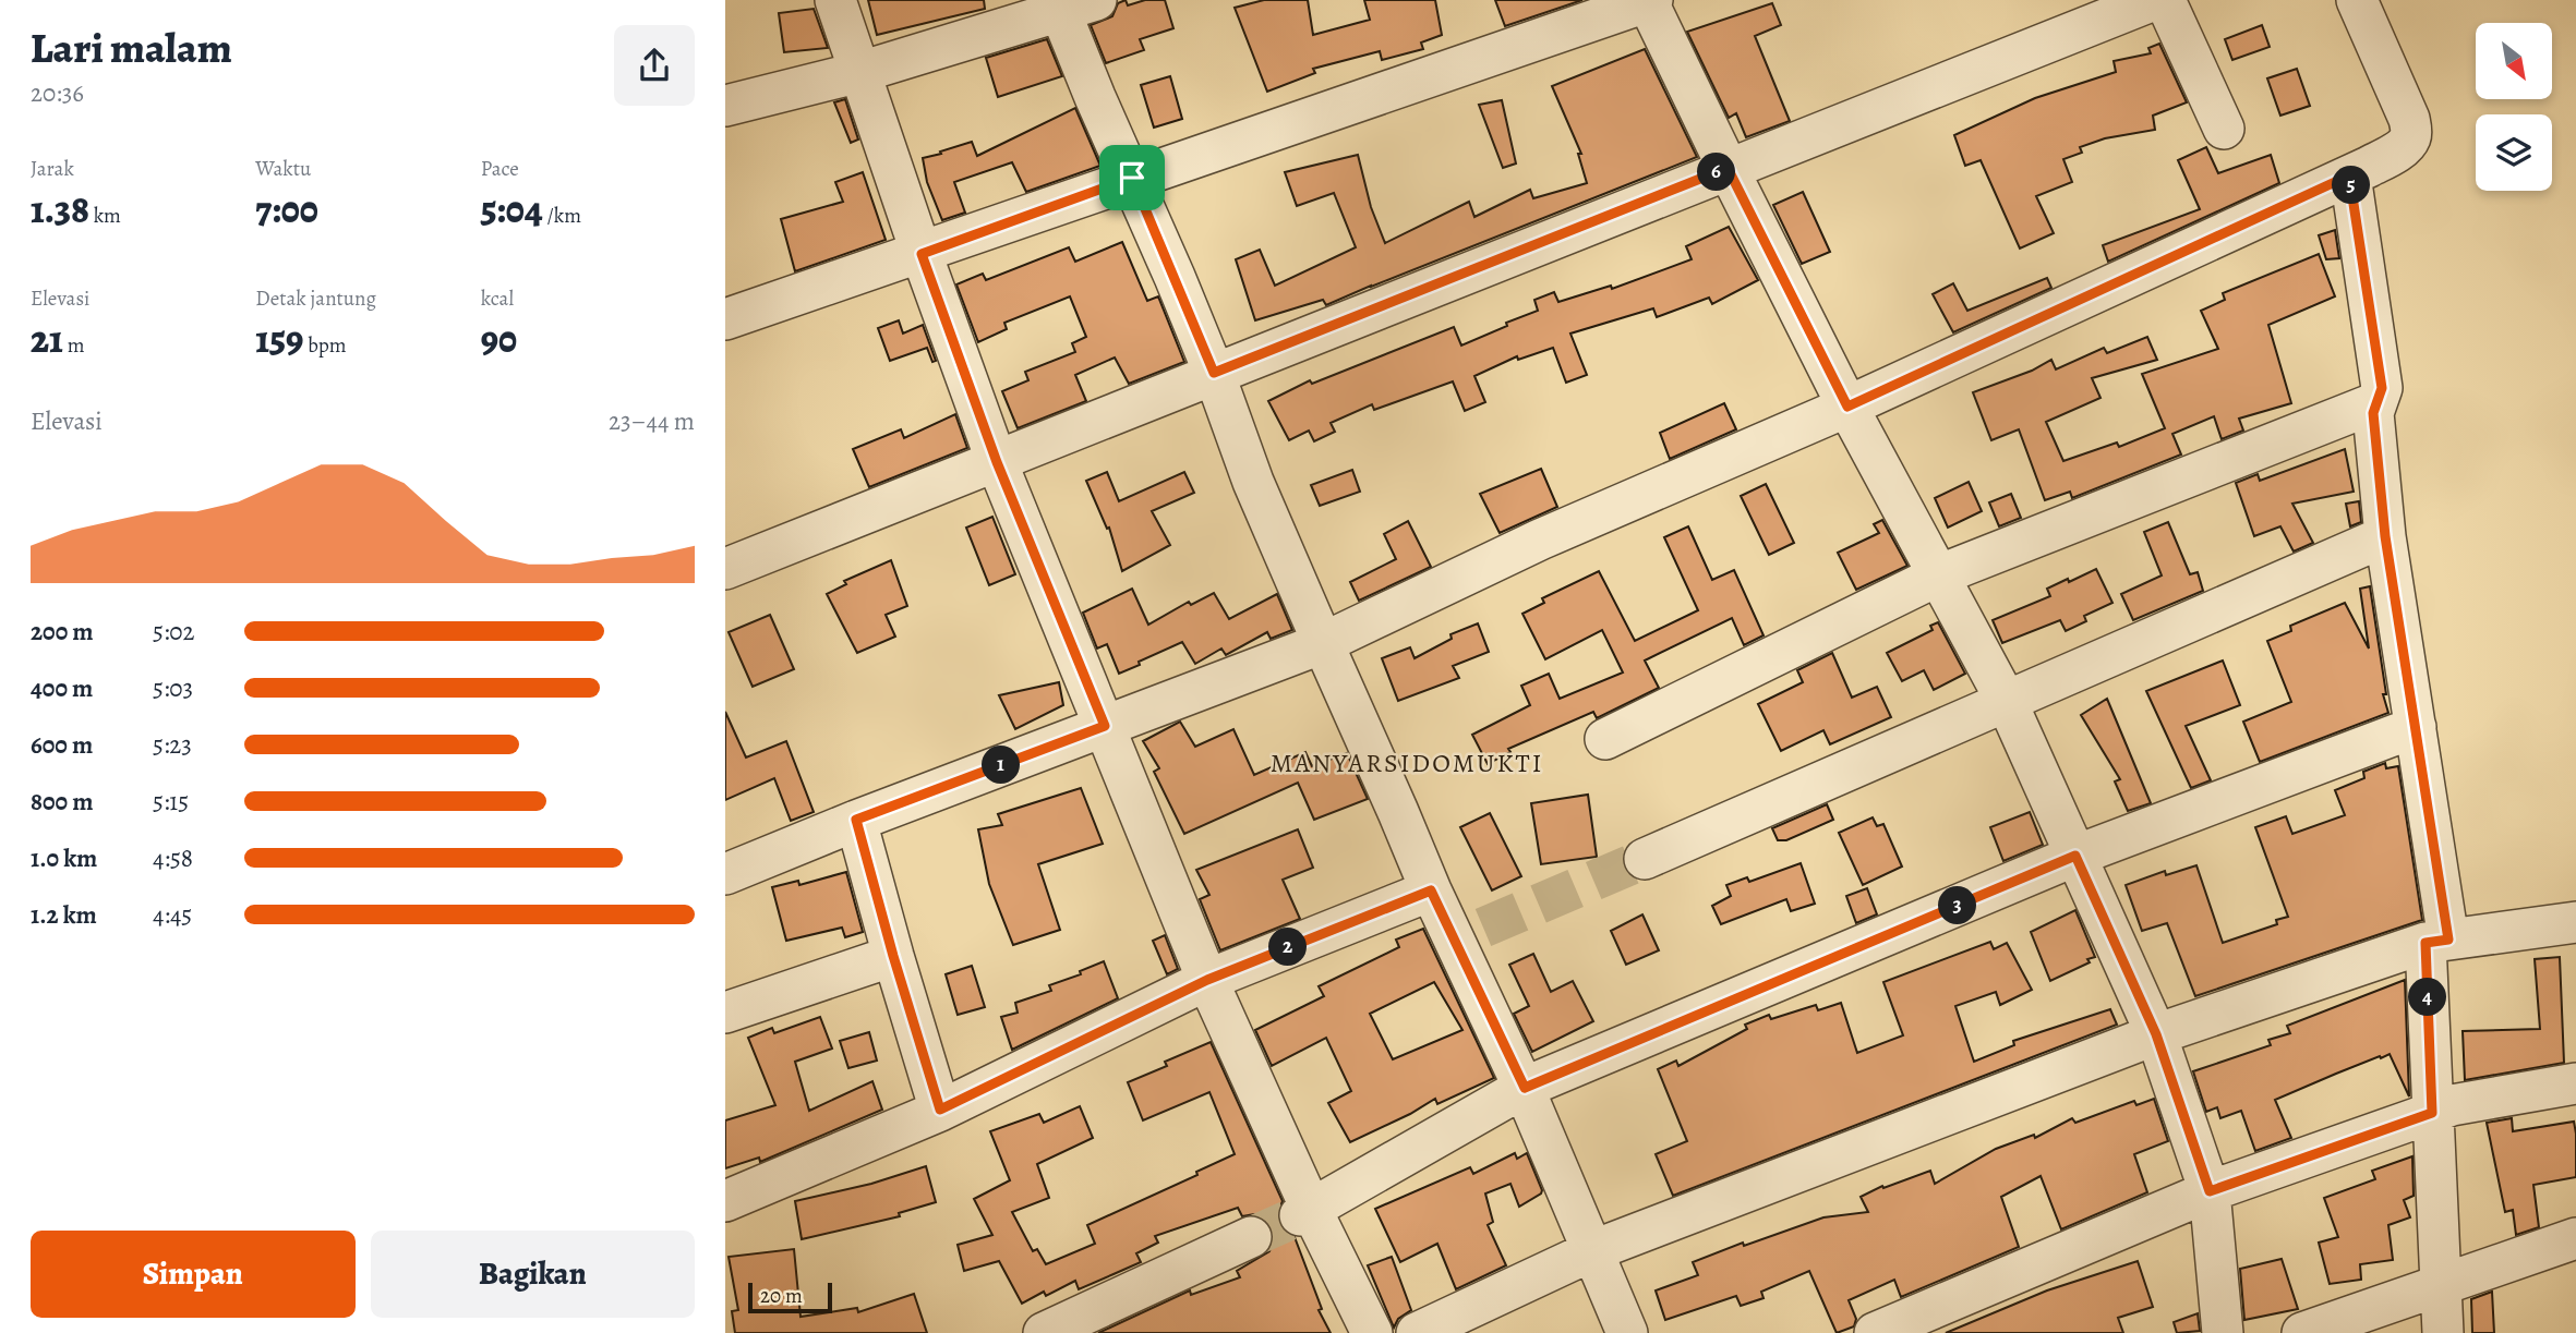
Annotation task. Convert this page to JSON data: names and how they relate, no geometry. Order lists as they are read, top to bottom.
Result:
{
  "districts": ["MANYARSIDOMUKTI"],
  "scale_bar": "20 m",
  "north": "bottom right",
  "page": {
    "heading": ["Lari malam", "20:36"],
    "stats": [
      ["Jarak", "1.38 km"],
      ["Waktu", "7:00"],
      ["Pace", "5:04 /km"],
      ["Elevasi", "21 m"],
      ["Detak jantung", "159 bpm"],
      ["kcal", "90"]
    ],
    "pins": [
      "6",
      "5",
      "1",
      "3",
      "2",
      "4"
    ],
    "chart": ["Elevasi", "23–44 m"],
    "list": [
      {
        "name": "200 m",
        "note": "5:02"
      },
      {
        "name": "400 m",
        "note": "5:03"
      },
      {
        "name": "600 m",
        "note": "5:23"
      },
      {
        "name": "800 m",
        "note": "5:15"
      },
      {
        "name": "1.0 km",
        "note": "4:58"
      },
      {
        "name": "1.2 km",
        "note": "4:45"
      }
    ],
    "buttons": ["Simpan", "Bagikan"],
    "scale": "20 m"
  }
}
